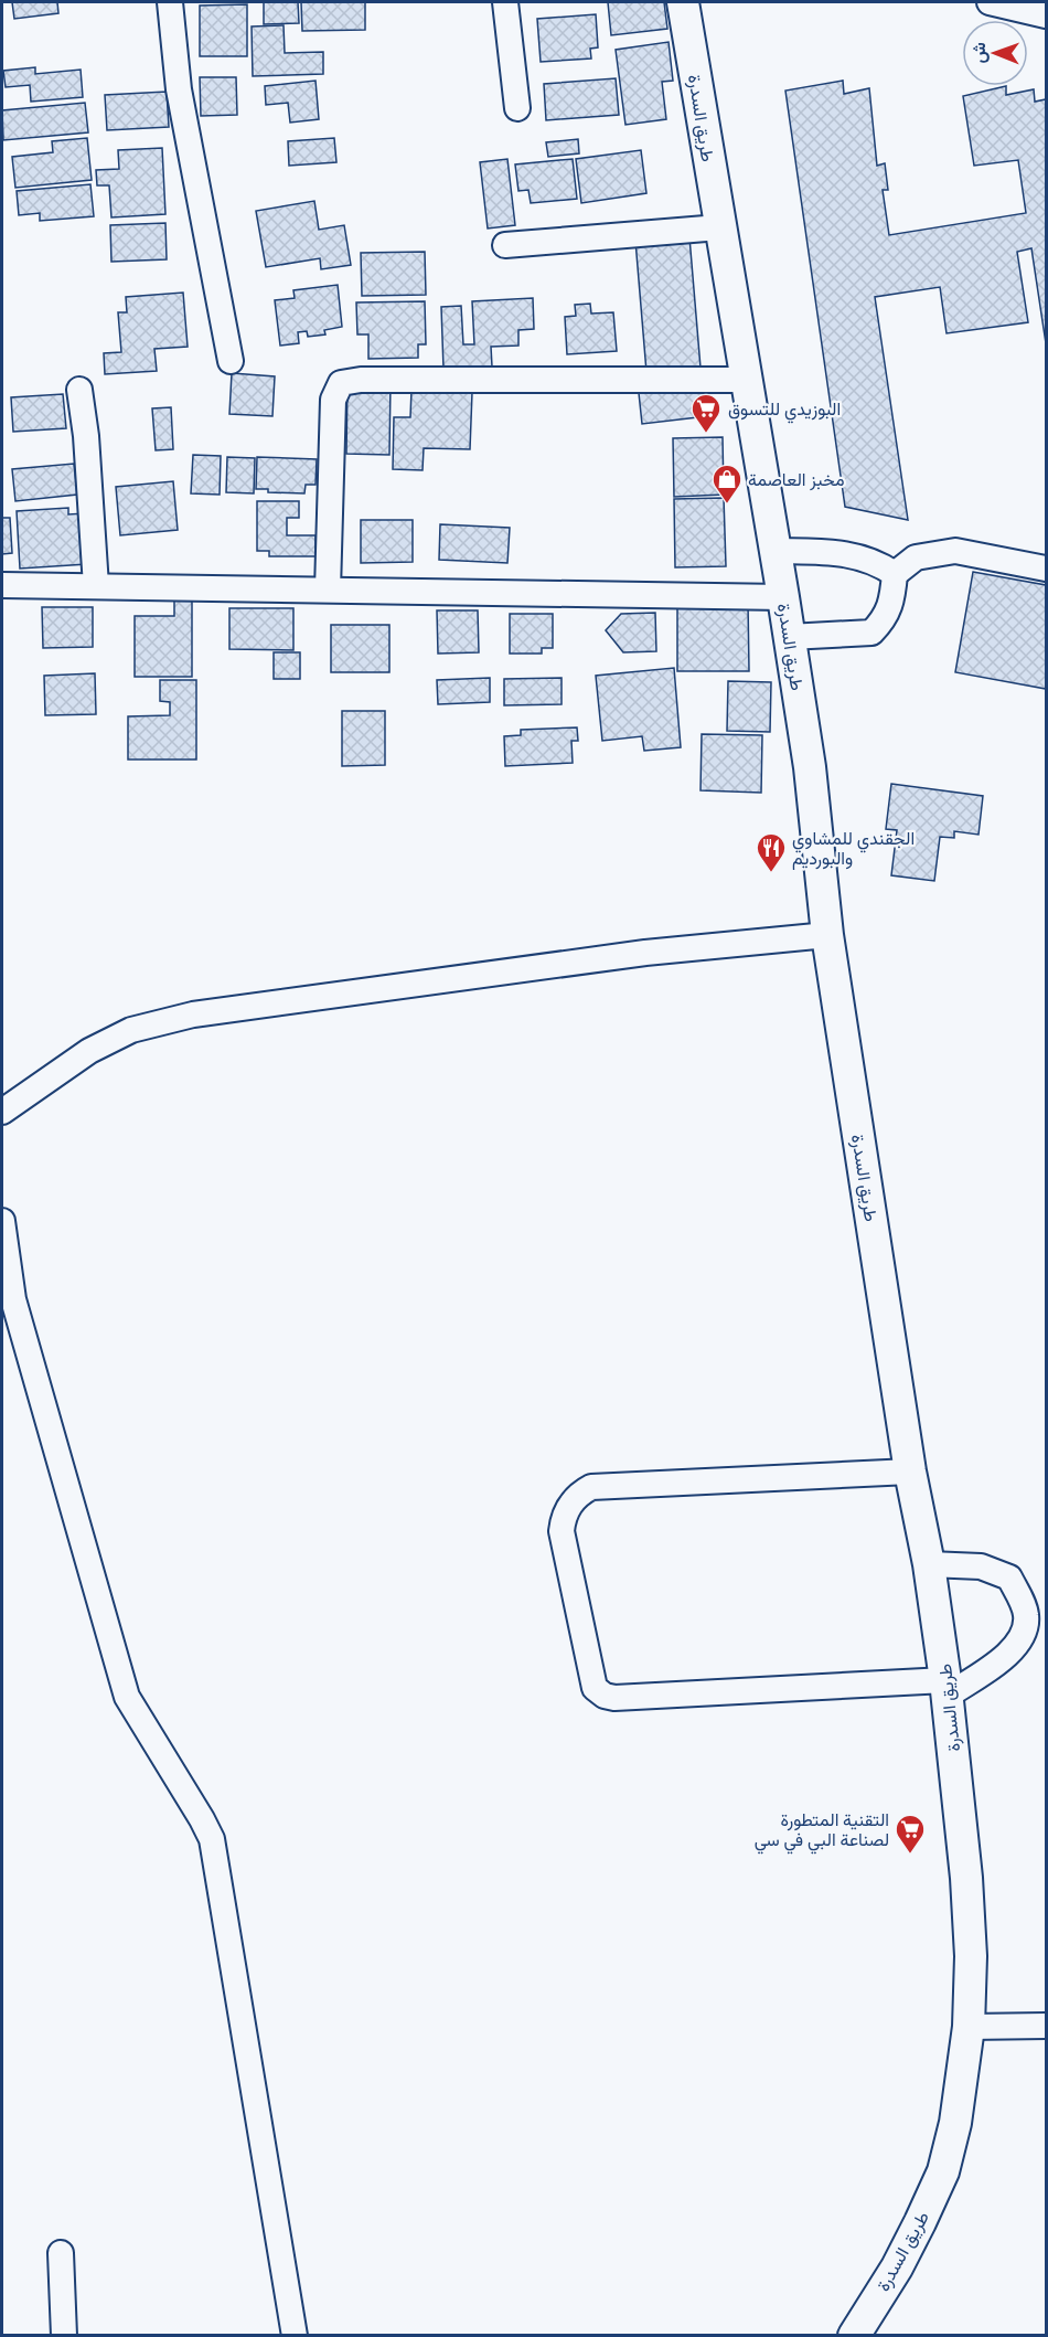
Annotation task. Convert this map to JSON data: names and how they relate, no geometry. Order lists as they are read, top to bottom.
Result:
{
  "streets": {
    "main road": ["طريق السدرة"]
  },
  "places": {
    "supermarket": ["البوزيدي للتسوق", "التقنية المتطورة لصناعة البي في سي"],
    "shop": ["مخبز العاصمة"],
    "restaurant": ["الجقندي للمشاوي والبورديم"]
  },
  "north": "left"
}
